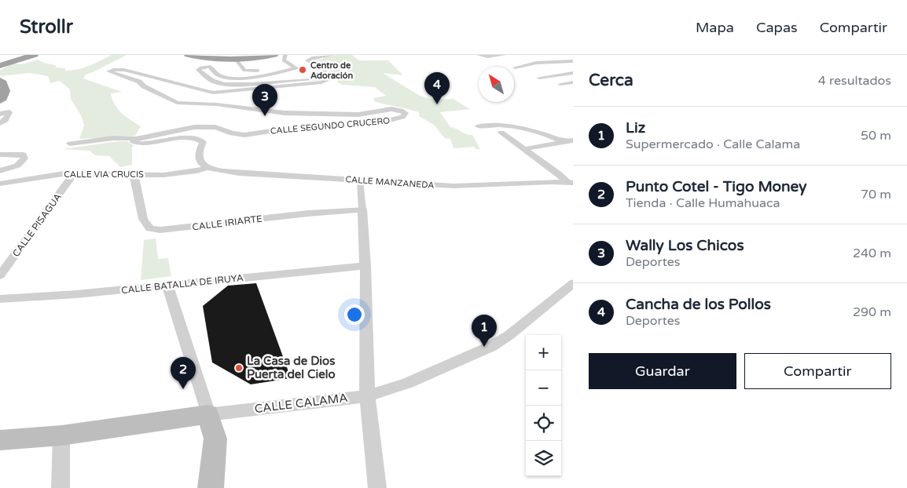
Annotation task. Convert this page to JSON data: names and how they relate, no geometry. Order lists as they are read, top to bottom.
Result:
{
  "streets": {
    "main road": ["CALLE CALAMA"],
    "street": [
      "CALLE SEGUNDO CRUCERO",
      "CALLE VIA CRUCIS",
      "CALLE MANZANEDA",
      "CALLE IRIARTE",
      "CALLE PISAGUA",
      "CALLE BATALLA DE IRUYA"
    ]
  },
  "crossings": [
    ["CALLE VIA CRUCIS", "CALLE MANZANEDA"],
    ["CALLE VIA CRUCIS", "CALLE IRIARTE"],
    ["CALLE VIA CRUCIS", "CALLE PISAGUA"]
  ],
  "places": ["Centro de Adoración", "La Casa de Dios Puerta del Cielo"],
  "north": "top left",
  "page": {
    "header": "Strollr",
    "nav": ["Mapa", "Capas", "Compartir"],
    "heading": ["Cerca", "4 resultados"],
    "pins": [
      "4",
      "3",
      "1",
      "2"
    ],
    "list": [
      {
        "mark": "1",
        "name": "Liz",
        "note": "Supermercado · Calle Calama",
        "value": "50 m"
      },
      {
        "mark": "2",
        "name": "Punto Cotel - Tigo Money",
        "note": "Tienda · Calle Humahuaca",
        "value": "70 m"
      },
      {
        "mark": "3",
        "name": "Wally Los Chicos",
        "note": "Deportes",
        "value": "240 m"
      },
      {
        "mark": "4",
        "name": "Cancha de los Pollos",
        "note": "Deportes",
        "value": "290 m"
      }
    ],
    "map_buttons": ["+", "−"],
    "buttons": ["Guardar", "Compartir"]
  }
}
